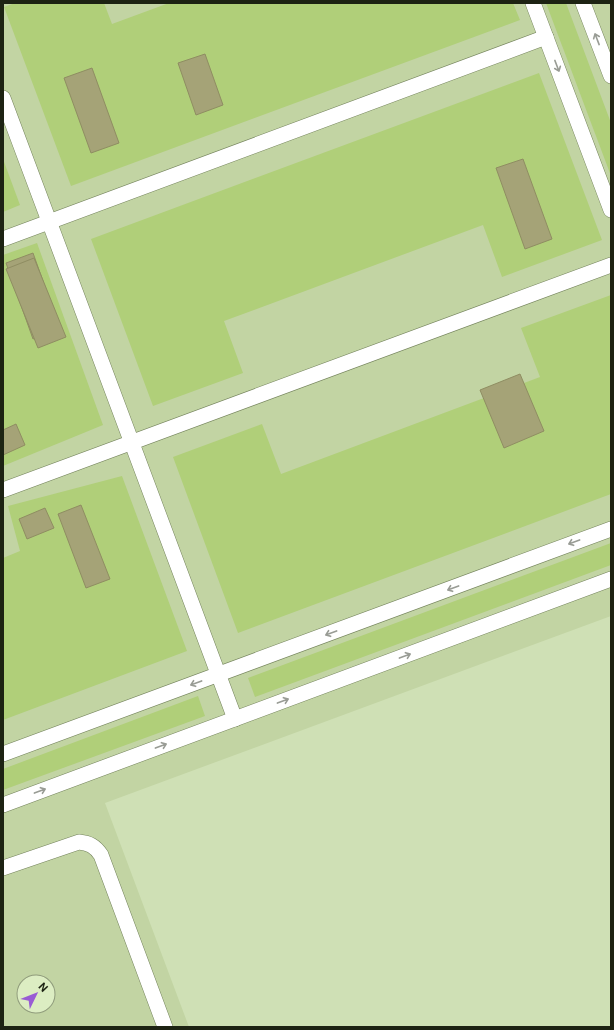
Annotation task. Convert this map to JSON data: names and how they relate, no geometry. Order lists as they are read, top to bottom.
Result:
{
  "north": "top right"
}
